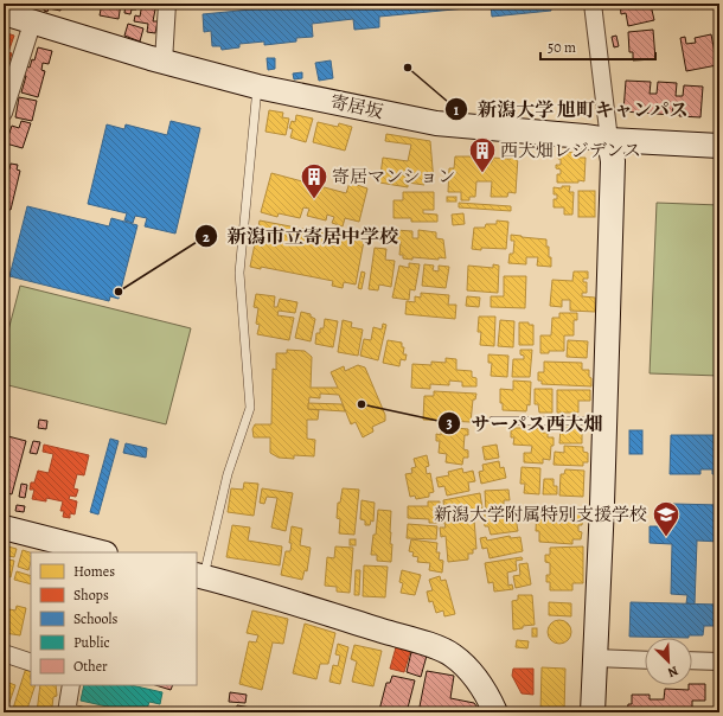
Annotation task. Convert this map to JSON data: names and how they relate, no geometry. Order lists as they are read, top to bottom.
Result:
{
  "streets": {
    "street": ["寄居坂"]
  },
  "places": {
    "other": ["新潟大学 旭町キャンパス", "新潟市立寄居中学校", "サーパス西大畑"],
    "building": ["西大畑レジデンス", "寄居マンション"],
    "school or university": ["新潟大学附属特別支援学校"]
  },
  "legend": [
    "Homes",
    "Shops",
    "Schools",
    "Public",
    "Other"
  ],
  "scale_bar": "50 m",
  "north": "bottom right"
}
